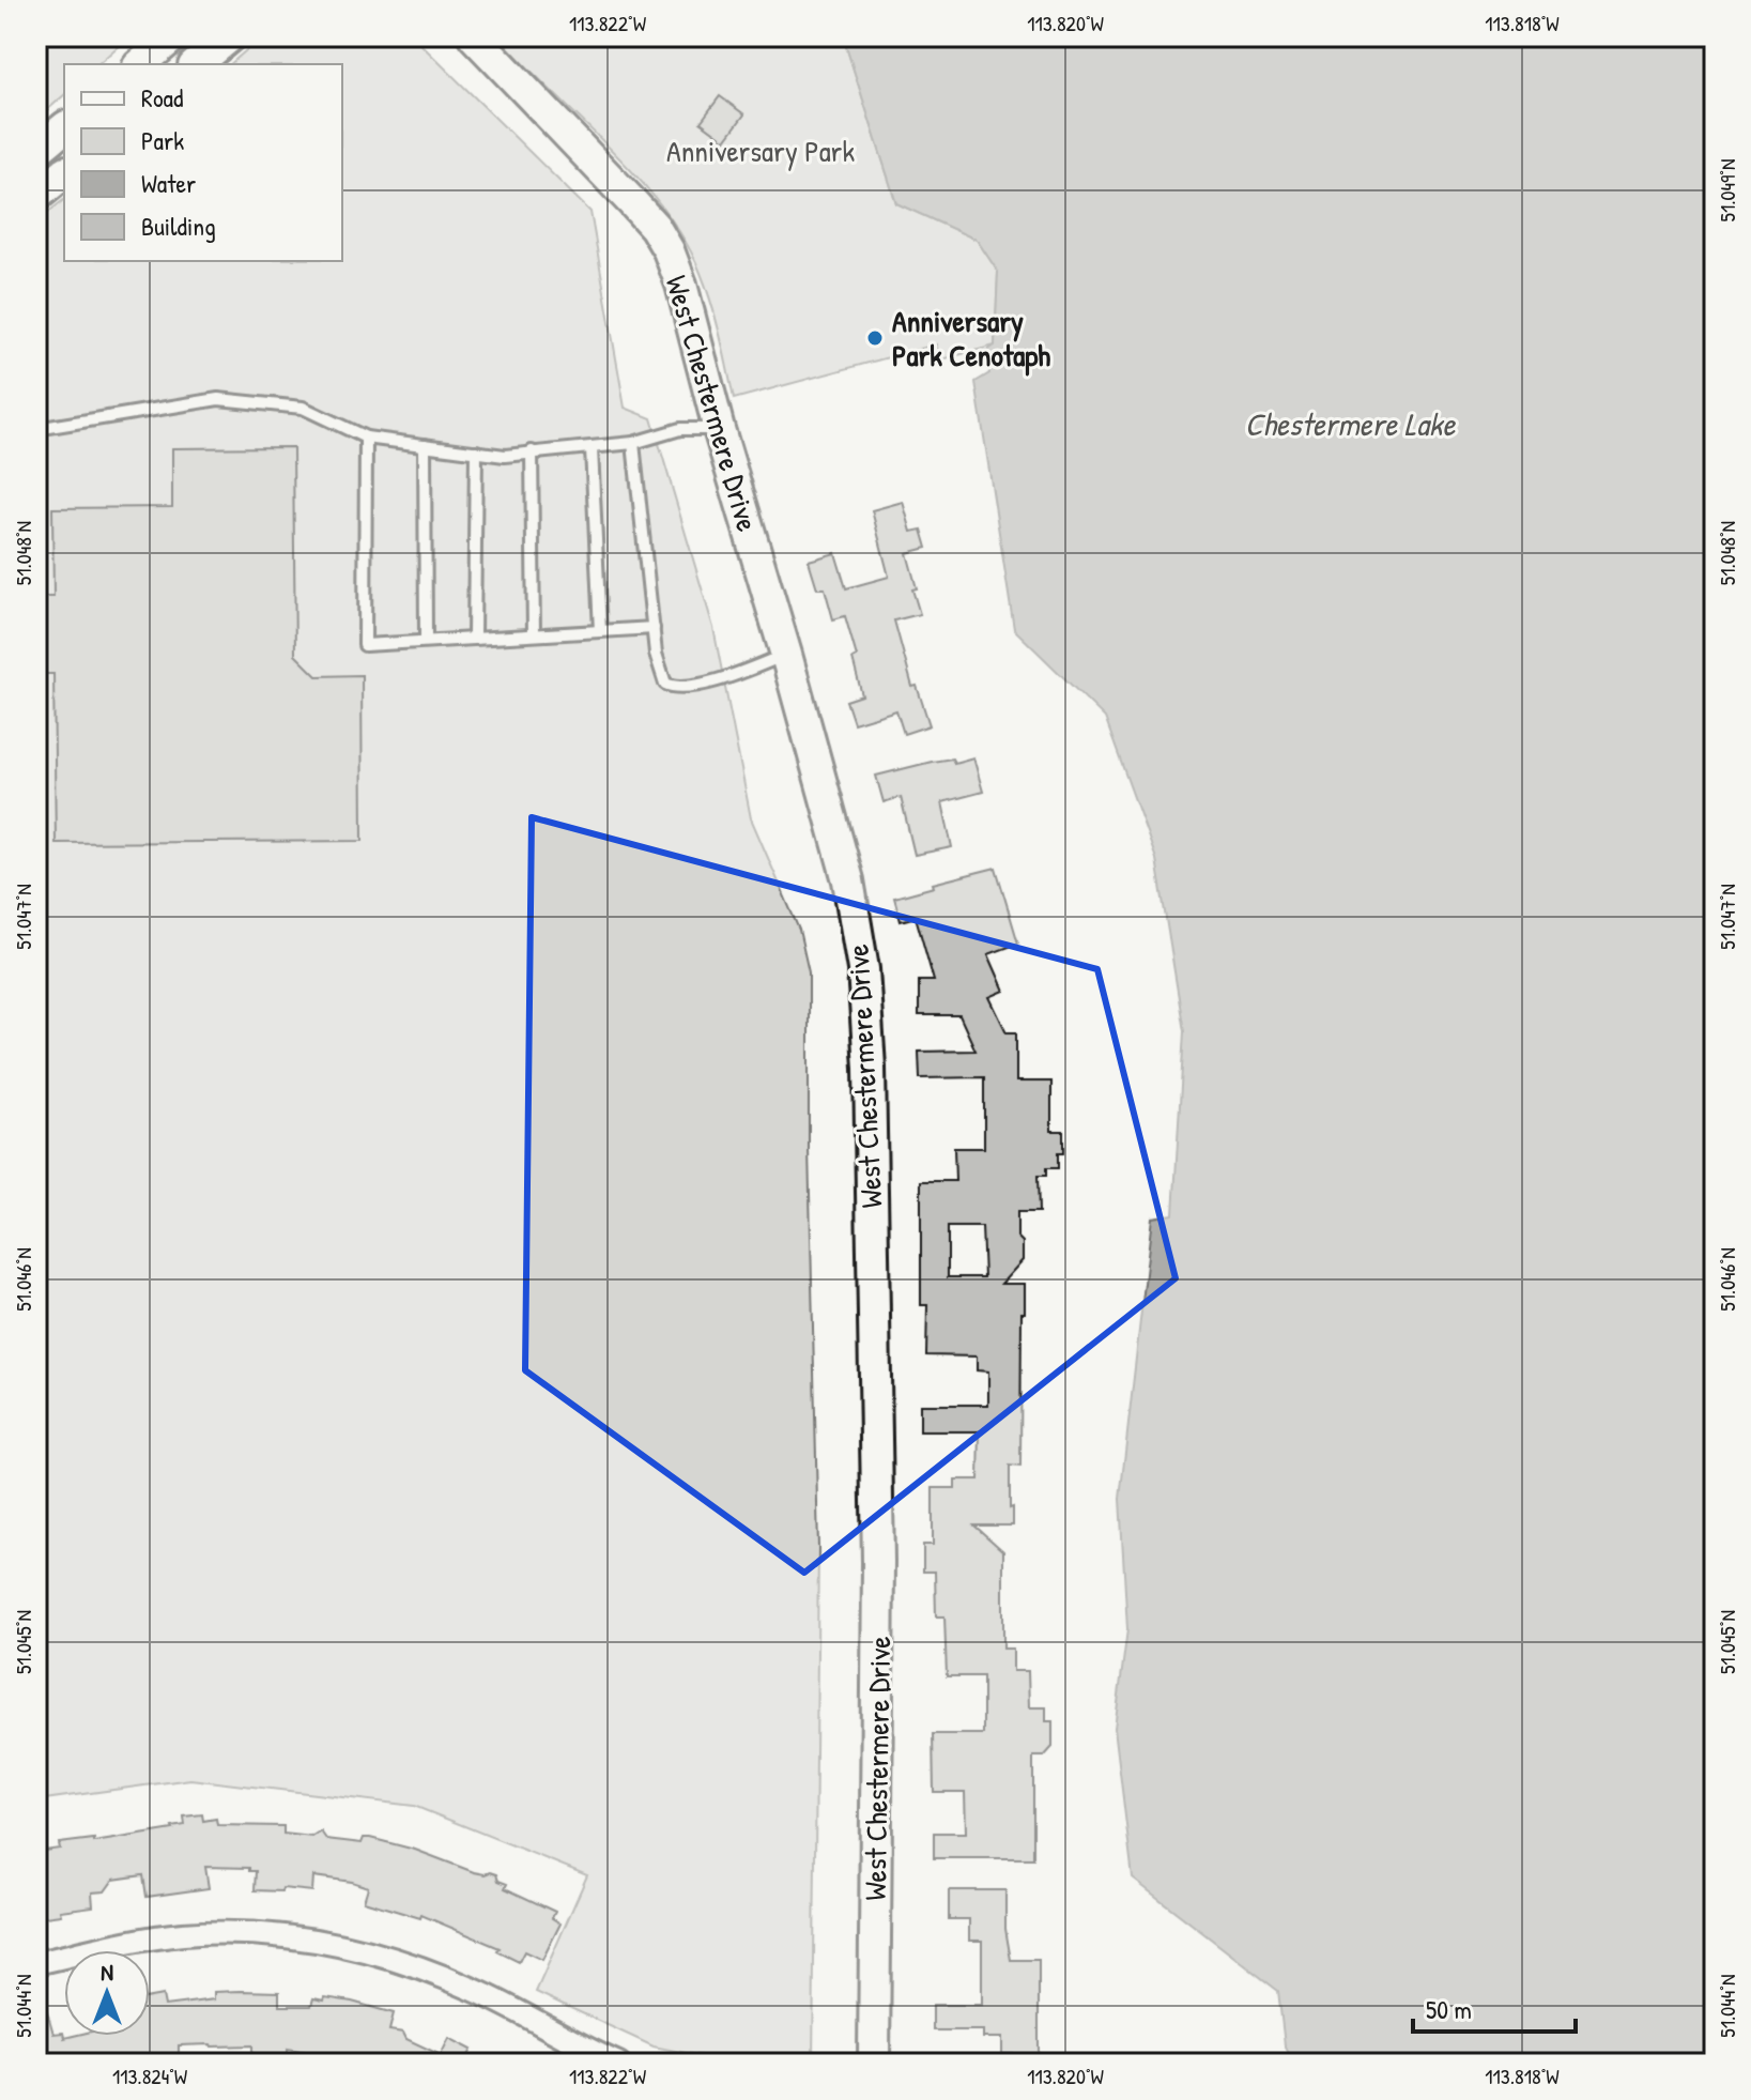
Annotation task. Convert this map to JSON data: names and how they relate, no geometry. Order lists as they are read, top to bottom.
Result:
{
  "streets": {
    "street": ["West Chestermere Drive"]
  },
  "water": ["Chestermere Lake"],
  "parks": ["Anniversary Park"],
  "places": ["Anniversary Park Cenotaph"],
  "legend": [
    "Road",
    "Park",
    "Water",
    "Building"
  ],
  "scale_bar": "50 m",
  "north": "top",
  "coordinates": [
    "113.822°W",
    "113.820°W",
    "113.818°W",
    "51.049°N",
    "51.048°N",
    "51.047°N",
    "51.046°N",
    "51.045°N",
    "51.044°N",
    "113.824°W"
  ]
}
